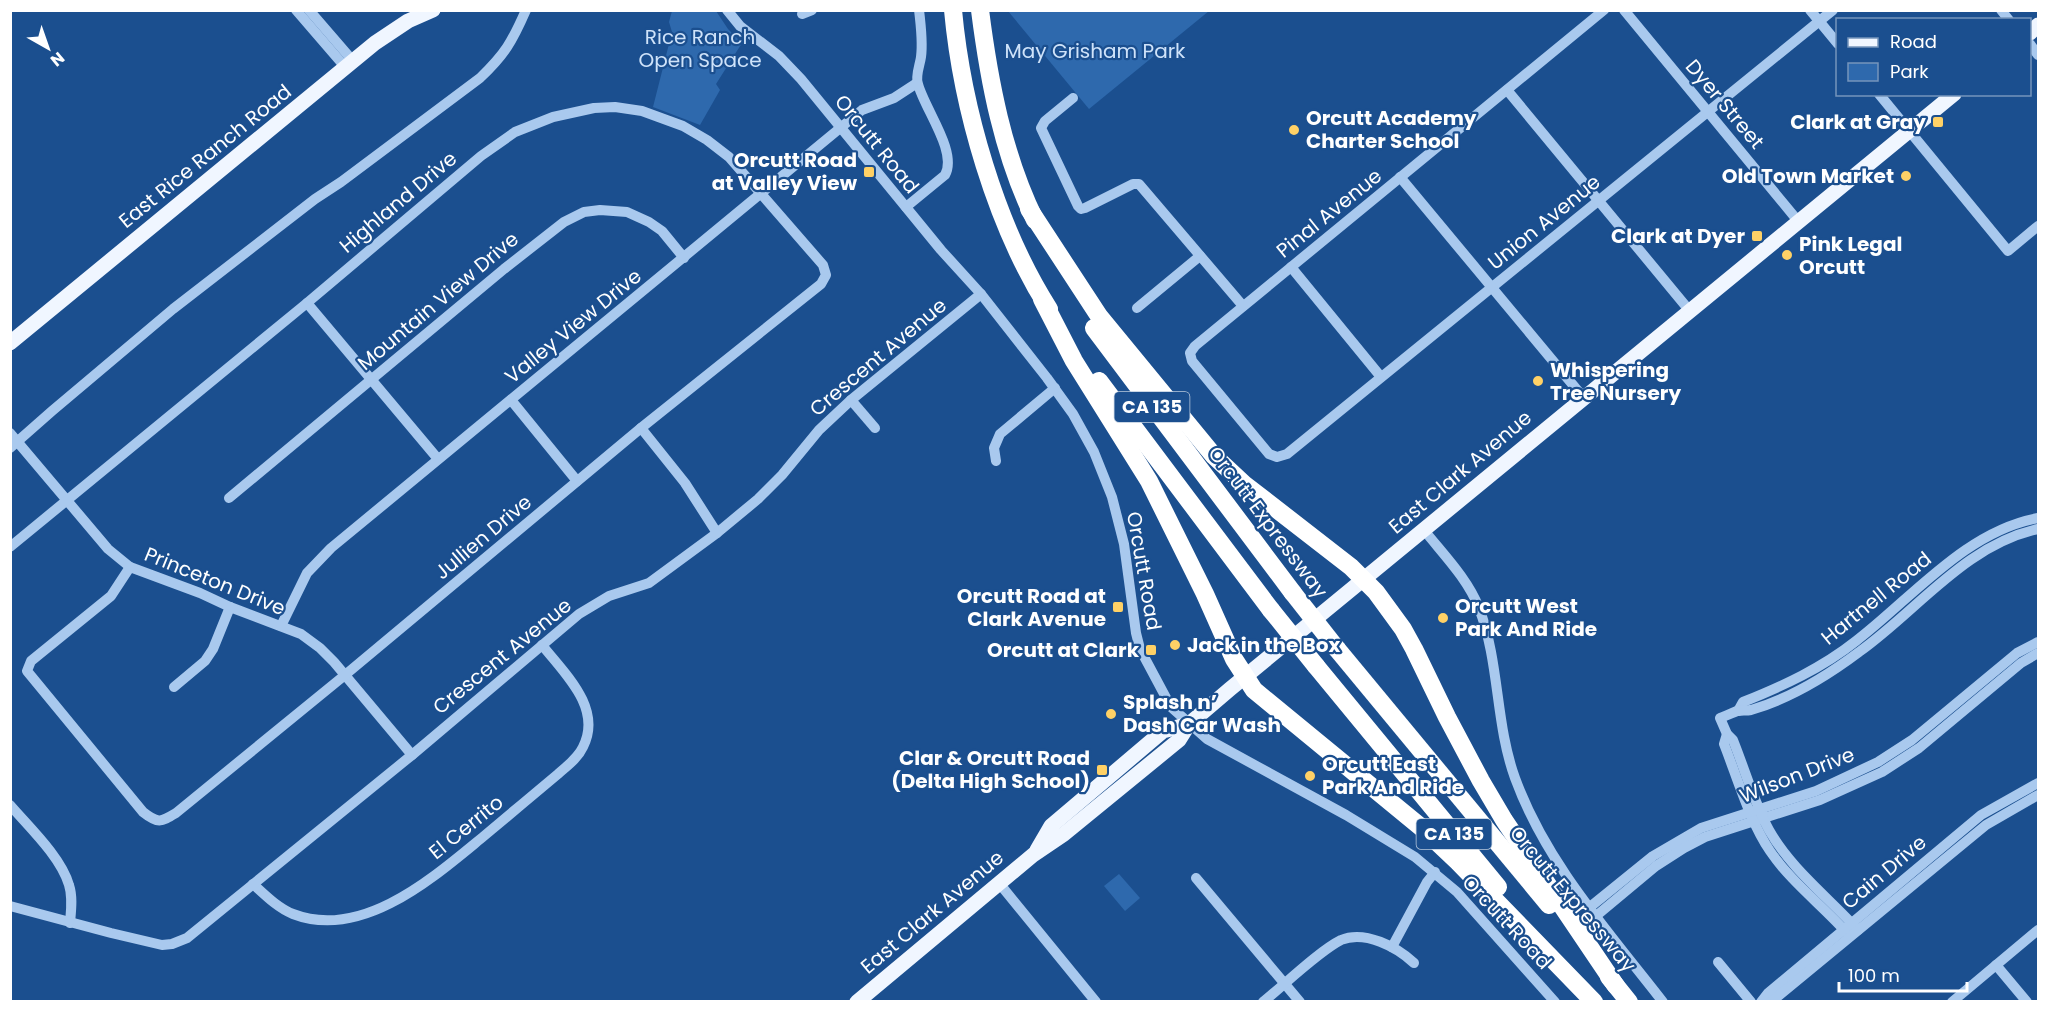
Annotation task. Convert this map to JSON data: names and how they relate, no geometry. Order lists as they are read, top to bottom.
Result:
{
  "streets": {
    "highway": ["CA 135", "Orcutt Expressway"],
    "main road": ["East Rice Ranch Road", "East Clark Avenue"],
    "street": [
      "Dyer Street",
      "Orcutt Road",
      "Highland Drive",
      "Pinal Avenue",
      "Union Avenue",
      "Mountain View Drive",
      "Valley View Drive",
      "Crescent Avenue",
      "Jullien Drive",
      "Princeton Drive",
      "Hartnell Road",
      "Wilson Drive",
      "El Cerrito",
      "Cain Drive"
    ]
  },
  "crossings": [
    ["Dyer Street", "Union Avenue"],
    ["Dyer Street", "East Clark Avenue"],
    ["Orcutt Road", "Valley View Drive"],
    ["Orcutt Road", "Crescent Avenue"],
    ["Orcutt Road", "East Clark Avenue"],
    ["Highland Drive", "Valley View Drive"],
    ["Highland Drive", "Jullien Drive"],
    ["Highland Drive", "Princeton Drive"],
    ["Pinal Avenue", "Union Avenue"],
    ["Mountain View Drive", "Valley View Drive"],
    ["Valley View Drive", "Princeton Drive"],
    ["Crescent Avenue", "Princeton Drive"],
    ["Crescent Avenue", "El Cerrito"],
    ["Jullien Drive", "Princeton Drive"],
    ["Hartnell Road", "Wilson Drive"],
    ["Hartnell Road", "Cain Drive"]
  ],
  "parks": ["Rice Ranch Open Space", "May Grisham Park"],
  "places": {
    "transit": [
      "Clark at Gray",
      "Orcutt Road at Valley View",
      "Clark at Dyer",
      "Orcutt Road at Clark Avenue",
      "Orcutt at Clark",
      "Clar & Orcutt Road (Delta High School)"
    ],
    "other": [
      "Orcutt Academy Charter School",
      "Old Town Market",
      "Pink Legal Orcutt",
      "Whispering Tree Nursery",
      "Orcutt West Park And Ride",
      "Jack in the Box",
      "Splash n’ Dash Car Wash",
      "Orcutt East Park And Ride"
    ]
  },
  "legend": ["Road", "Park"],
  "scale_bar": "100 m",
  "north": "bottom right"
}
